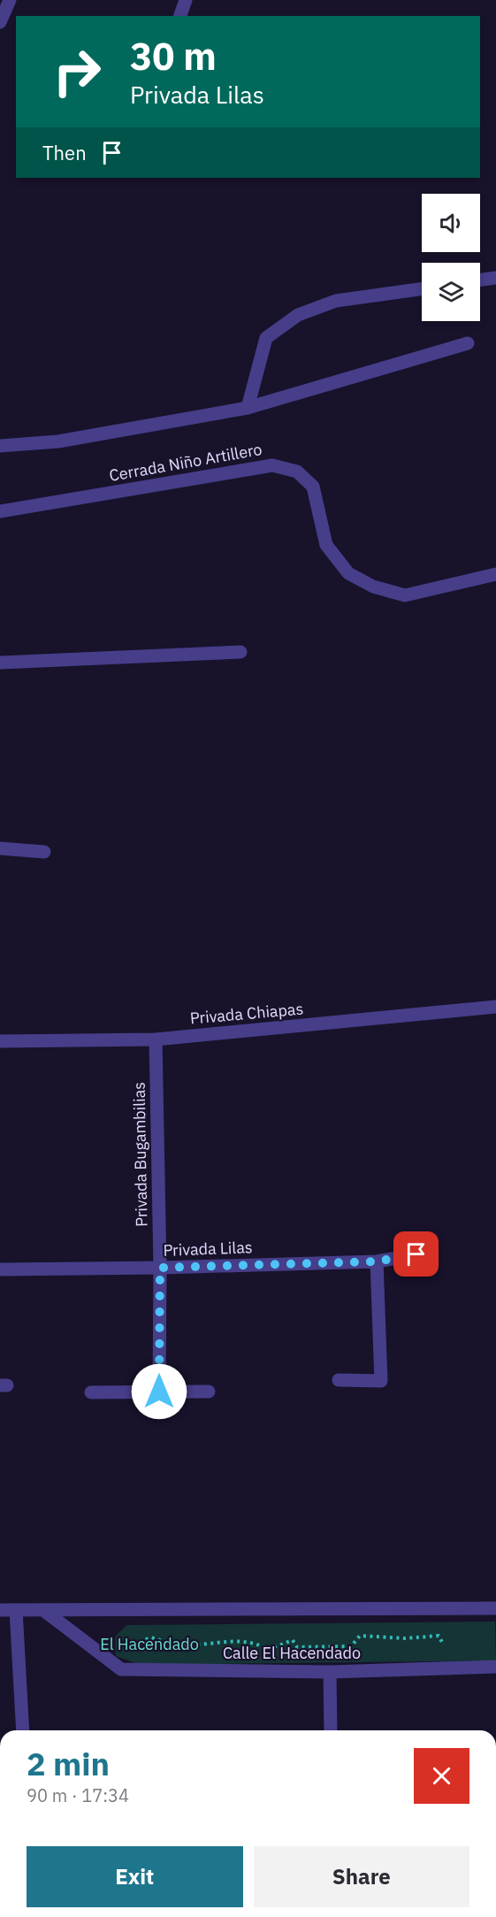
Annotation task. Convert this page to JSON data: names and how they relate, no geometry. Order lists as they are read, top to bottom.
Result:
{
  "streets": {
    "street": [
      "Cerrada Niño Artillero",
      "Privada Chiapas",
      "Privada Bugambilias",
      "Privada Lilas",
      "Calle El Hacendado"
    ]
  },
  "crossings": [
    ["Privada Chiapas", "Privada Bugambilias"],
    ["Privada Bugambilias", "Privada Lilas"]
  ],
  "parks": ["El Hacendado"],
  "page": {
    "turn": ["30 m", "Privada Lilas"],
    "then": "Then",
    "heading": ["2 min", "90 m · 17:34"],
    "buttons": ["Exit", "Share"]
  }
}
